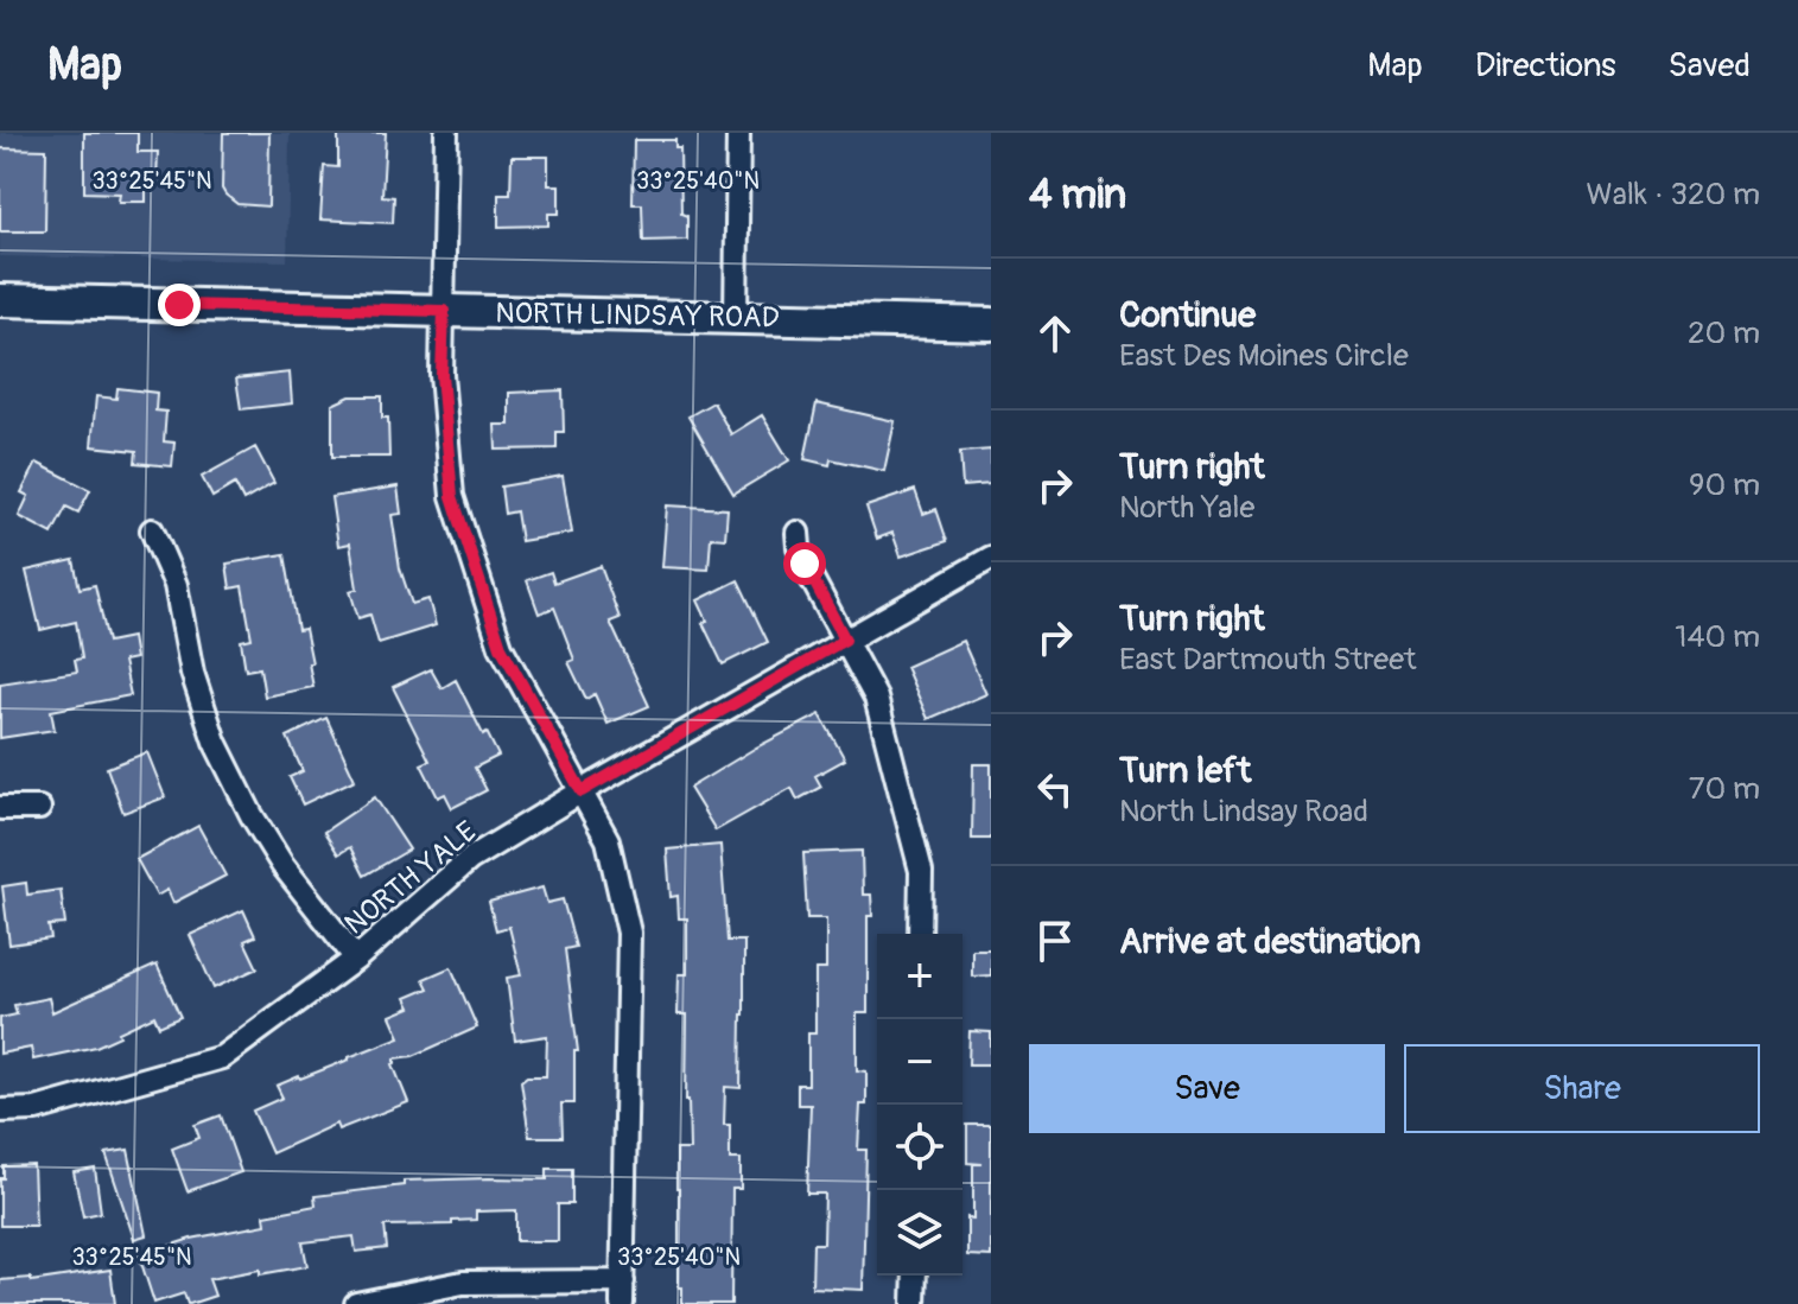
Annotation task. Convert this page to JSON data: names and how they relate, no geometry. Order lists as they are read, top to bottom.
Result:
{
  "streets": {
    "main road": ["NORTH LINDSAY ROAD"],
    "street": ["NORTH YALE"]
  },
  "page": {
    "header": "Map",
    "nav": ["Map", "Directions", "Saved"],
    "heading": ["4 min", "Walk · 320 m"],
    "list": [
      ["Continue", "East Des Moines Circle", "20 m"],
      ["Turn right", "North Yale", "90 m"],
      ["Turn right", "East Dartmouth Street", "140 m"],
      ["Turn left", "North Lindsay Road", "70 m"],
      "Arrive at destination"
    ],
    "map_buttons": ["+", "−"],
    "buttons": ["Save", "Share"]
  },
  "coordinates": ["33°25'45\"N", "33°25'40\"N"]
}
